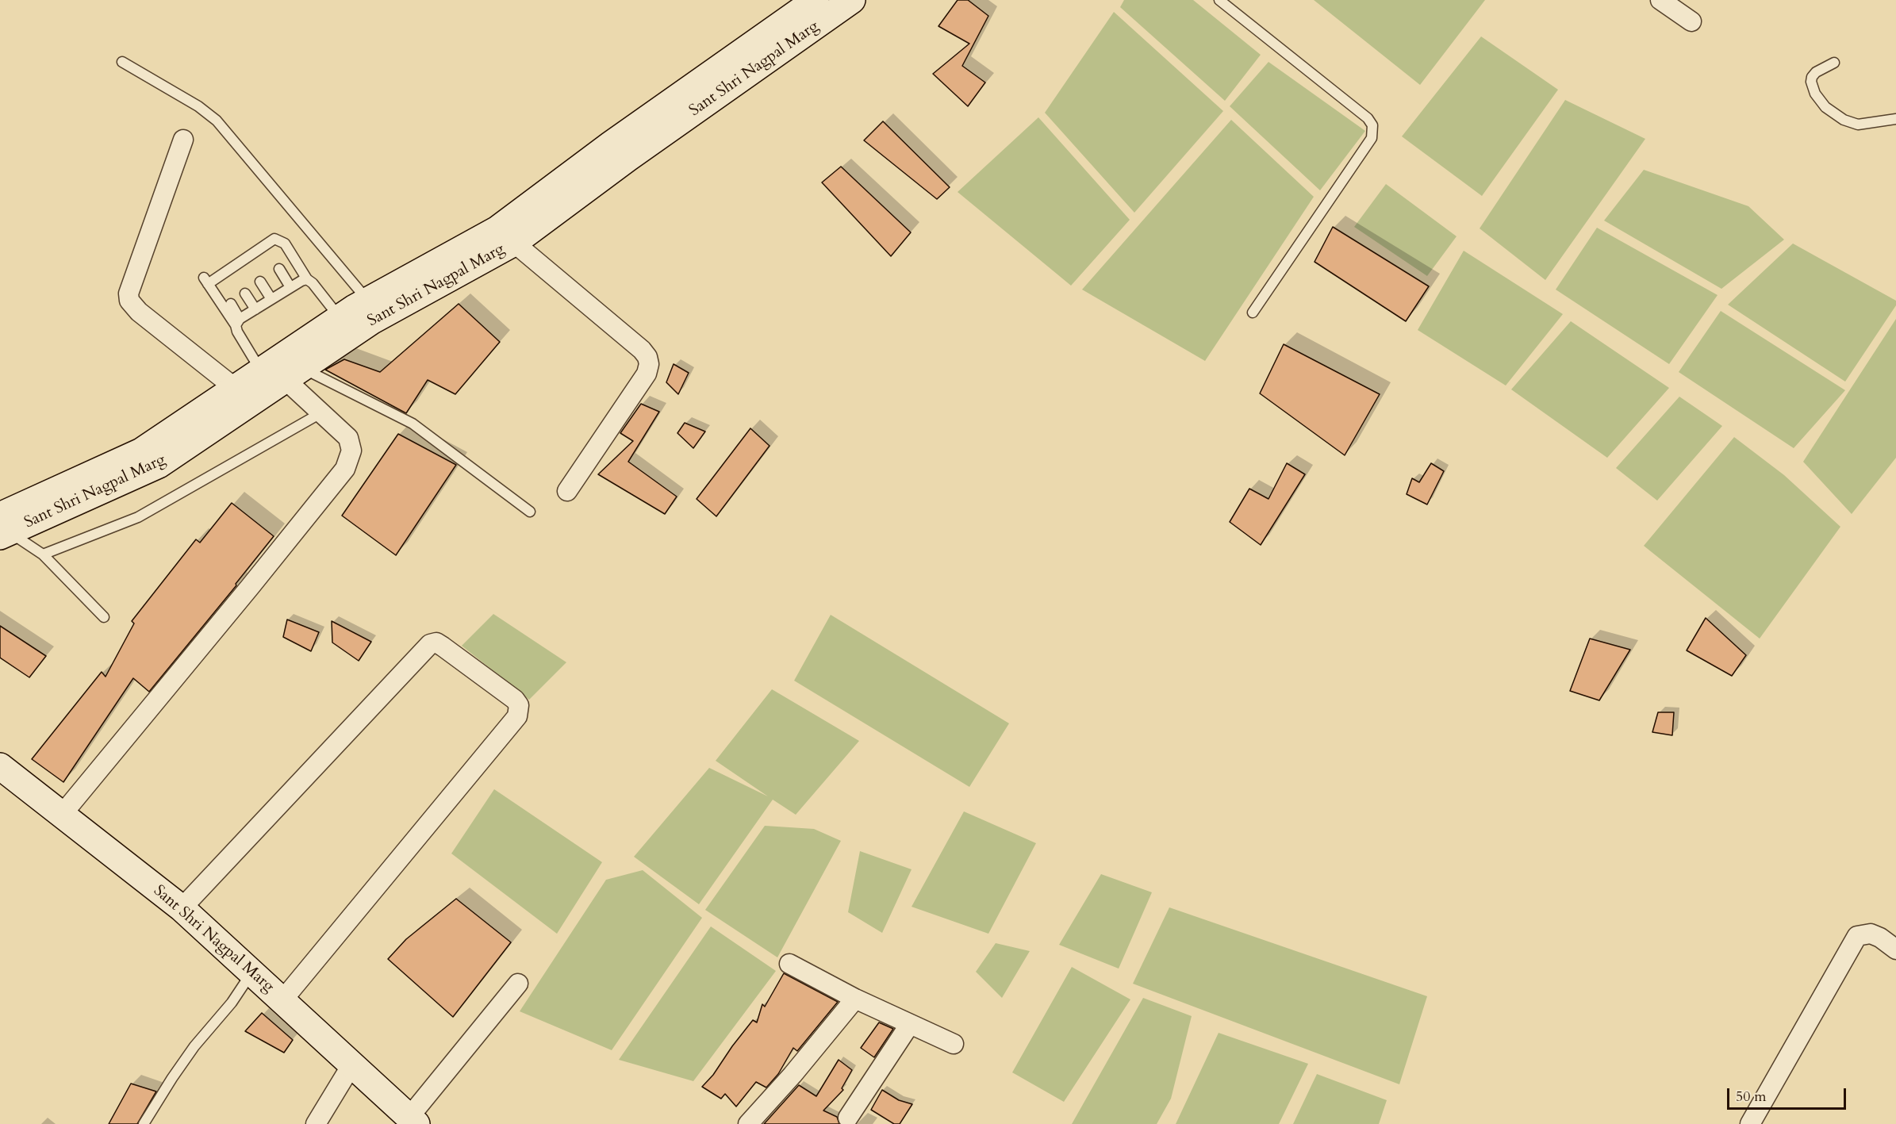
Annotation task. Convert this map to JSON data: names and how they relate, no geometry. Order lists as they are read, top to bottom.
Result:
{
  "streets": {
    "street": ["Sant Shri Nagpal Marg"]
  },
  "scale_bar": "50 m"
}
